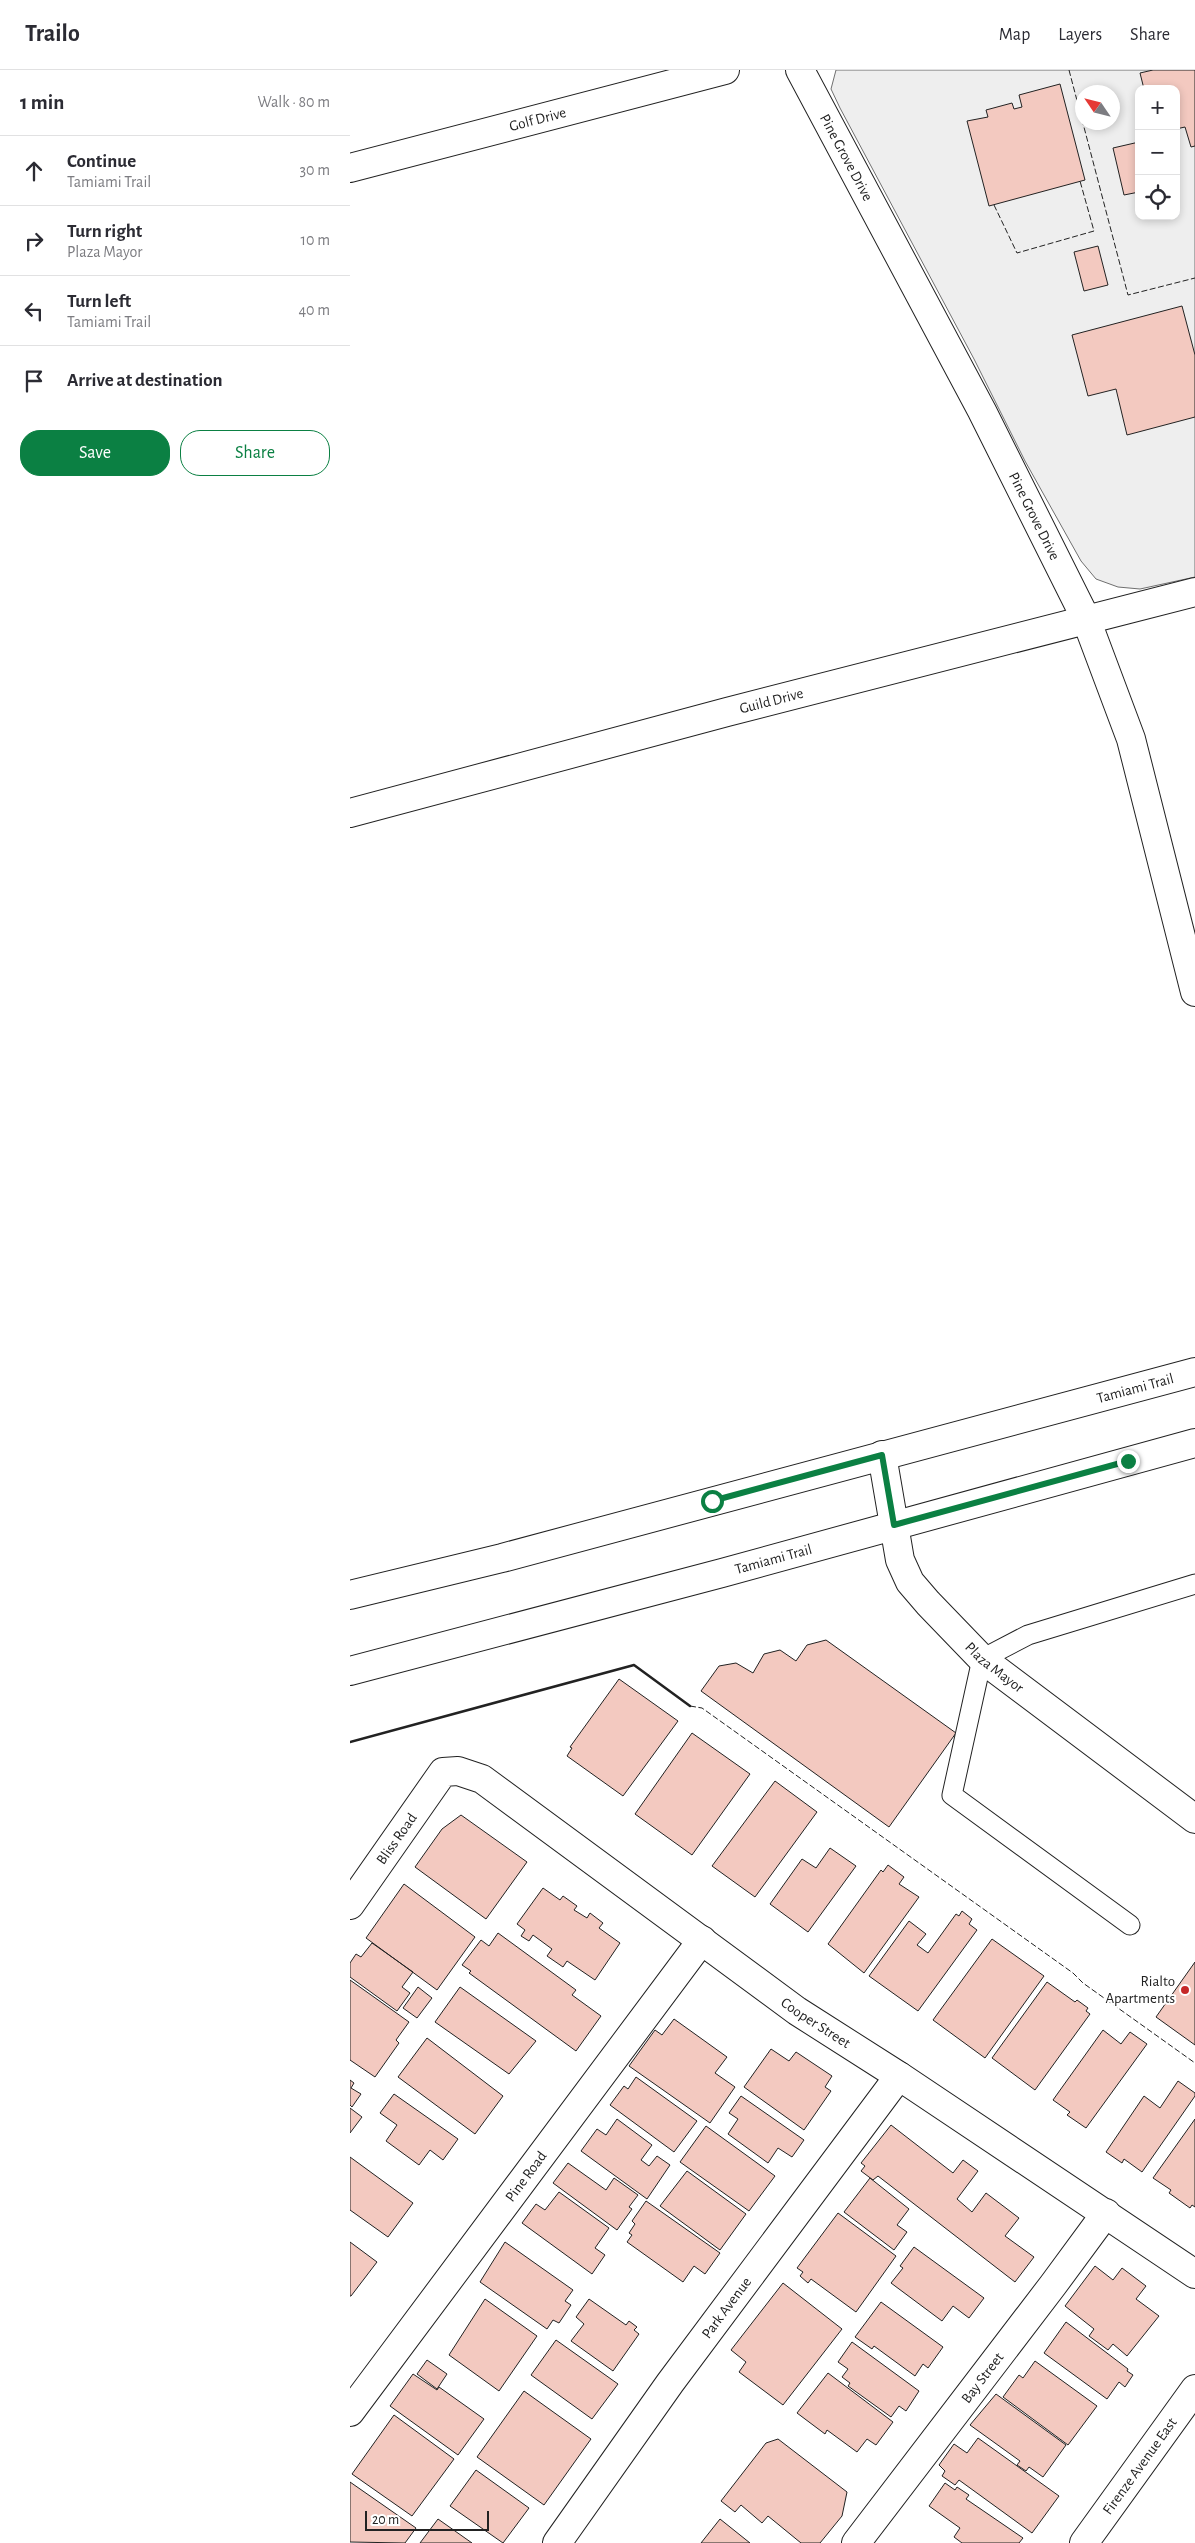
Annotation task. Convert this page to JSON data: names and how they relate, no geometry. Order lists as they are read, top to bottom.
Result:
{
  "streets": {
    "street": [
      "Golf Drive",
      "Pine Grove Drive",
      "Guild Drive",
      "Tamiami Trail",
      "Plaza Mayor",
      "Bliss Road",
      "Cooper Street",
      "Pine Road",
      "Park Avenue",
      "Bay Street",
      "Firenze Avenue East"
    ]
  },
  "crossings": [
    ["Pine Grove Drive", "Guild Drive"],
    ["Tamiami Trail", "Plaza Mayor"],
    ["Bliss Road", "Cooper Street"],
    ["Cooper Street", "Pine Road"],
    ["Cooper Street", "Park Avenue"],
    ["Cooper Street", "Bay Street"]
  ],
  "places": ["Rialto Apartments"],
  "scale_bar": "20 m",
  "north": "top left",
  "page": {
    "header": "Trailo",
    "nav": ["Map", "Layers", "Share"],
    "heading": ["1 min", "Walk · 80 m"],
    "map_buttons": ["+", "−"],
    "list": [
      ["Continue", "Tamiami Trail", "30 m"],
      ["Turn right", "Plaza Mayor", "10 m"],
      ["Turn left", "Tamiami Trail", "40 m"],
      "Arrive at destination"
    ],
    "buttons": ["Save", "Share"],
    "scale": "20 m"
  }
}
